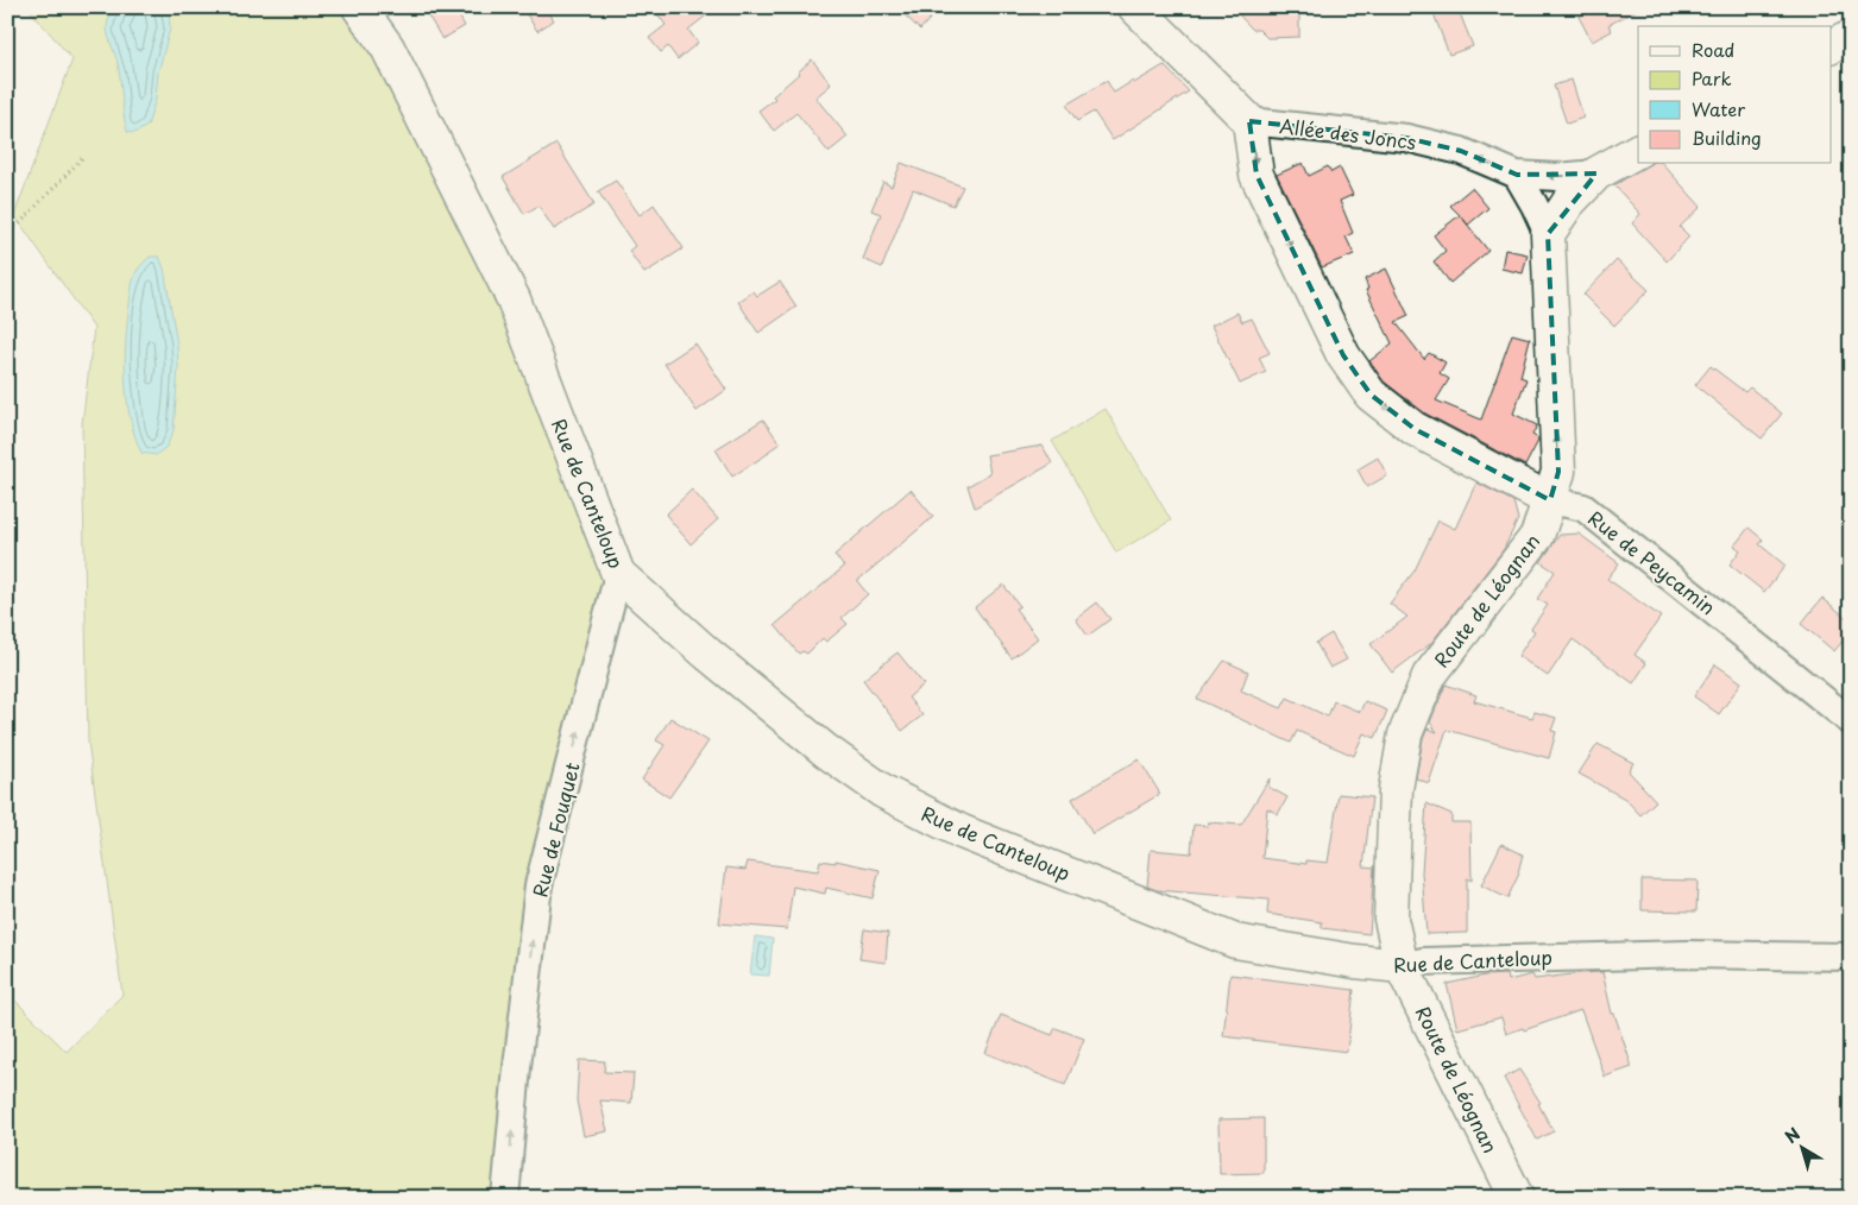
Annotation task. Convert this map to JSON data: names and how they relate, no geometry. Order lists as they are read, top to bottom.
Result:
{
  "streets": {
    "street": [
      "Allée des Joncs",
      "Rue de Canteloup",
      "Rue de Peycamin",
      "Route de Léognan",
      "Rue de Fouquet"
    ]
  },
  "crossings": [
    ["Rue de Canteloup", "Route de Léognan"],
    ["Rue de Canteloup", "Rue de Fouquet"],
    ["Rue de Peycamin", "Route de Léognan"]
  ],
  "one_way": ["Allée des Joncs", "Rue de Fouquet"],
  "legend": [
    "Road",
    "Park",
    "Water",
    "Building"
  ],
  "north": "top left"
}
